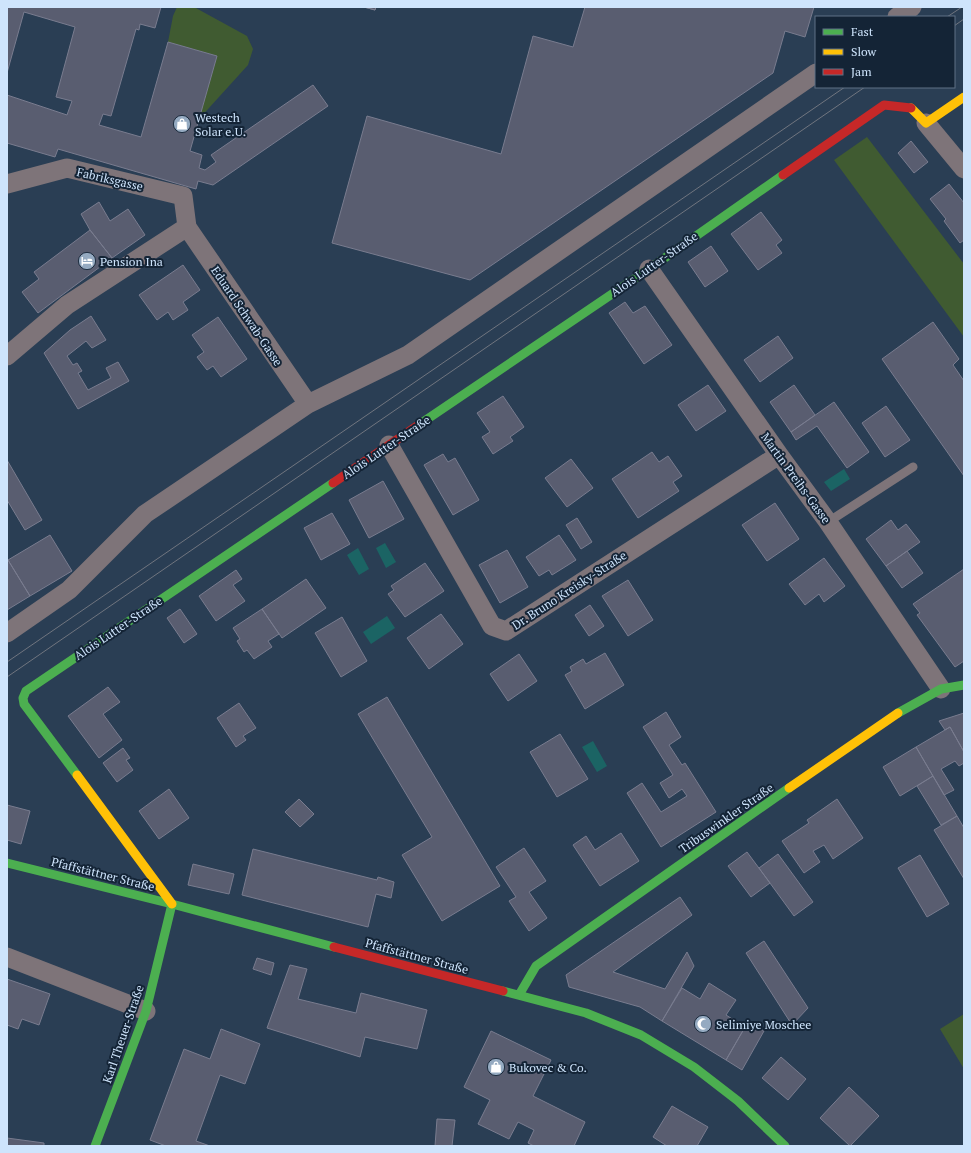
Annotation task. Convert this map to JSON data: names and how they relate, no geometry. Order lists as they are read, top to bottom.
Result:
{
  "streets": {
    "street": [
      "Fabriksgasse",
      "Alois Lutter-Straße",
      "Eduard Schwab-Gasse",
      "Martin Preihs-Gasse",
      "Dr. Bruno Kreisky-Straße",
      "Tribuswinkler Straße",
      "Pfaffstättner Straße",
      "Karl Theuer-Straße"
    ]
  },
  "crossings": [
    ["Fabriksgasse", "Eduard Schwab-Gasse"],
    ["Alois Lutter-Straße", "Martin Preihs-Gasse"],
    ["Alois Lutter-Straße", "Dr. Bruno Kreisky-Straße"],
    ["Alois Lutter-Straße", "Pfaffstättner Straße"],
    ["Alois Lutter-Straße", "Karl Theuer-Straße"],
    ["Martin Preihs-Gasse", "Dr. Bruno Kreisky-Straße"],
    ["Martin Preihs-Gasse", "Tribuswinkler Straße"],
    ["Tribuswinkler Straße", "Pfaffstättner Straße"],
    ["Pfaffstättner Straße", "Karl Theuer-Straße"]
  ],
  "places": {
    "shop": ["Westech Solar e.U.", "Bukovec & Co."],
    "hotel": ["Pension Ina"],
    "mosque": ["Selimiye Moschee"]
  },
  "legend": ["Fast", "Slow", "Jam"]
}
